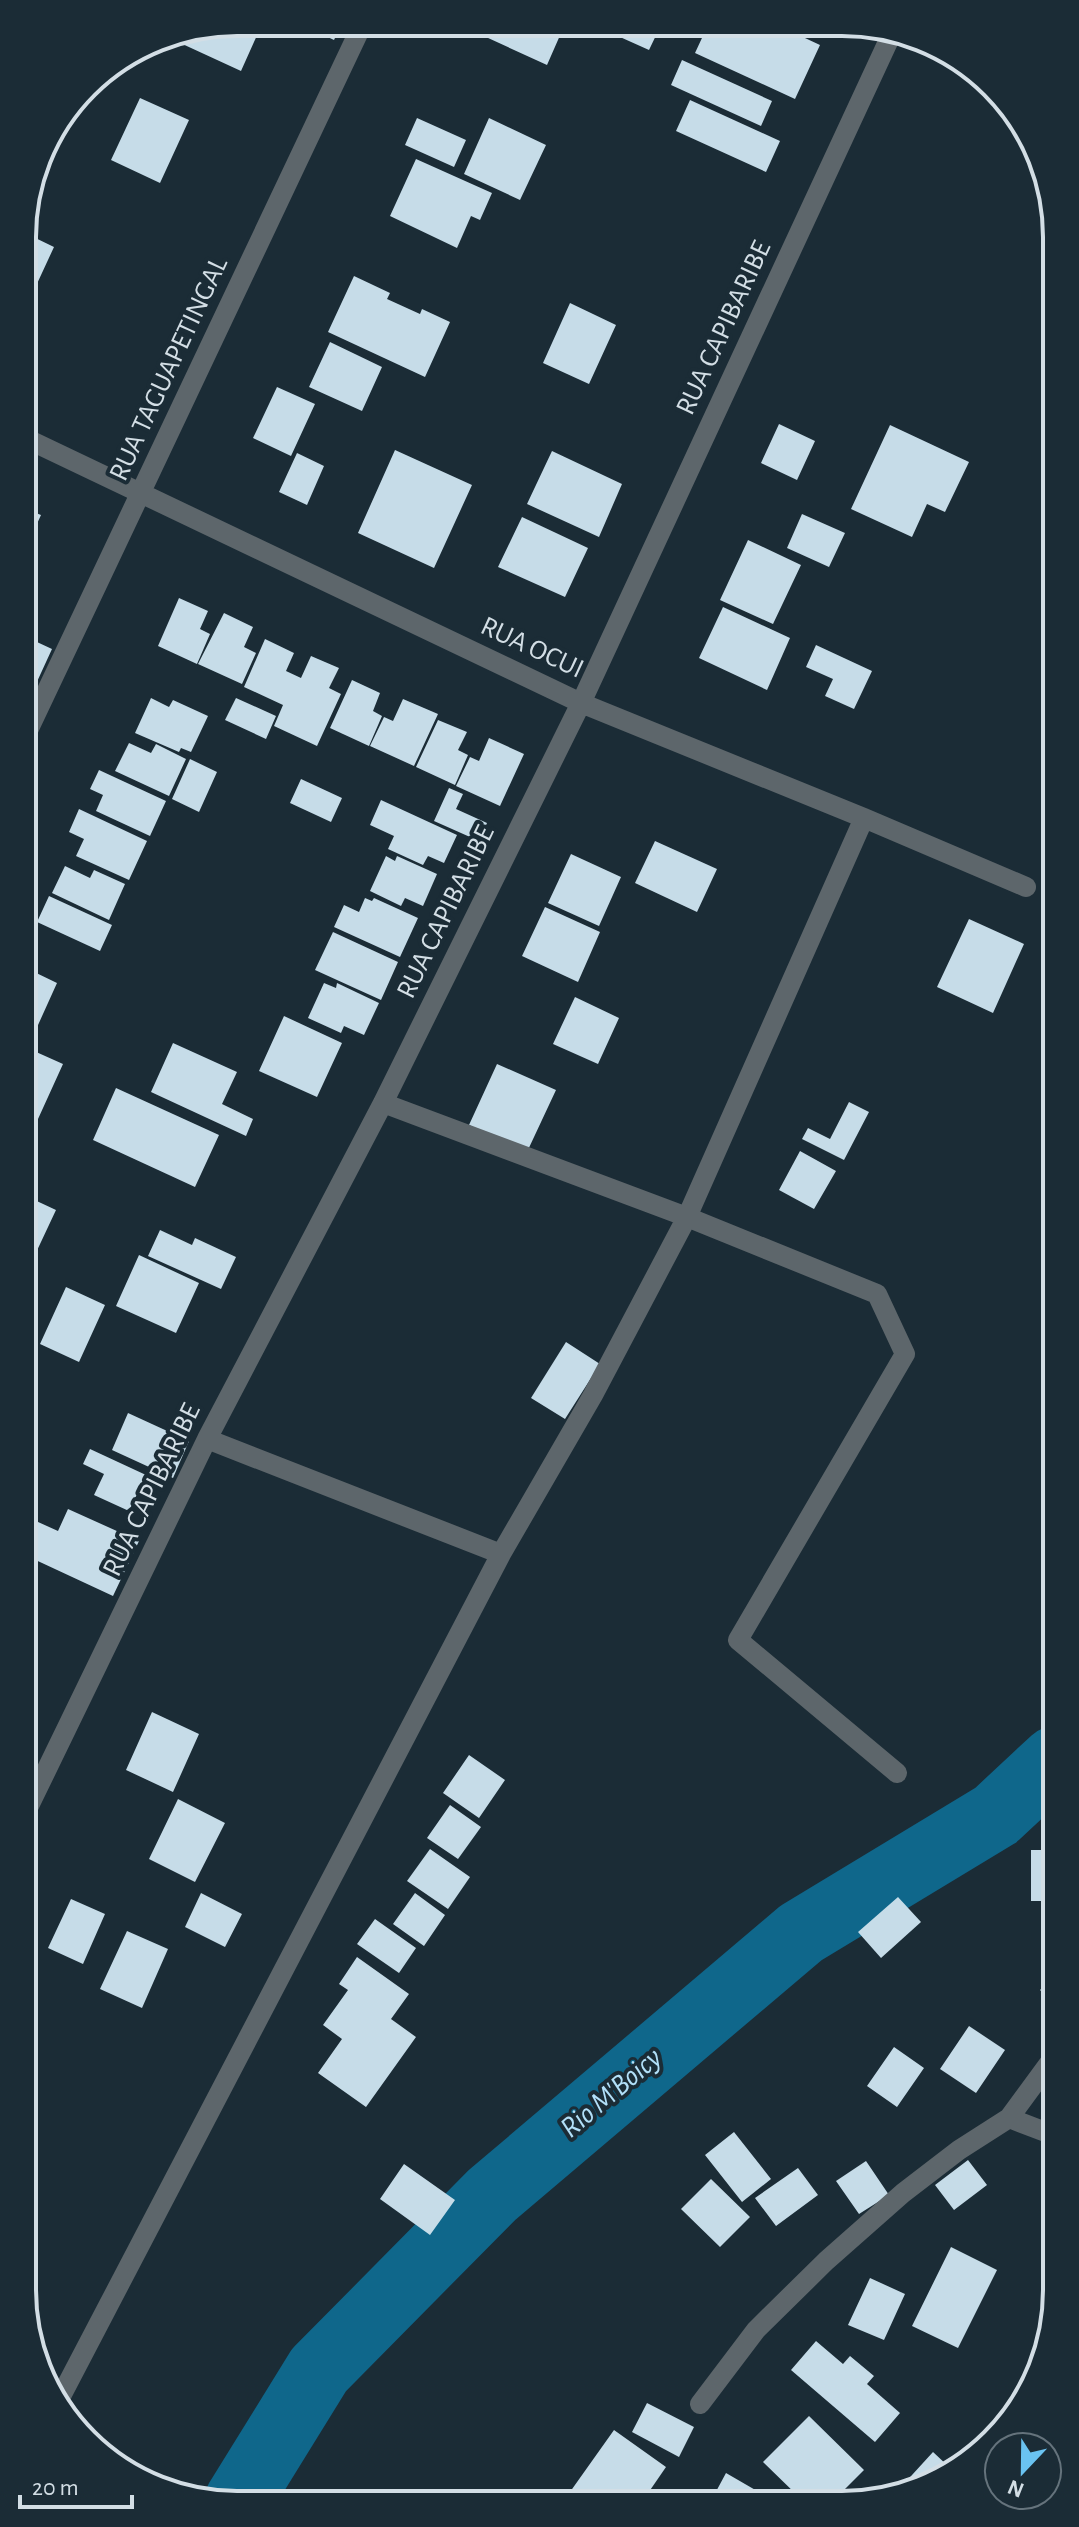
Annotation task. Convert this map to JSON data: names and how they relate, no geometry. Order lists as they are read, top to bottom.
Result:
{
  "streets": {
    "street": ["RUA CAPIBARIBE", "RUA TAGUAPETINGAL", "RUA OCUI"]
  },
  "crossings": [
    ["RUA CAPIBARIBE", "RUA OCUI"],
    ["RUA TAGUAPETINGAL", "RUA OCUI"]
  ],
  "water": ["Rio M'Boicy"],
  "scale_bar": "20 m",
  "north": "bottom"
}
